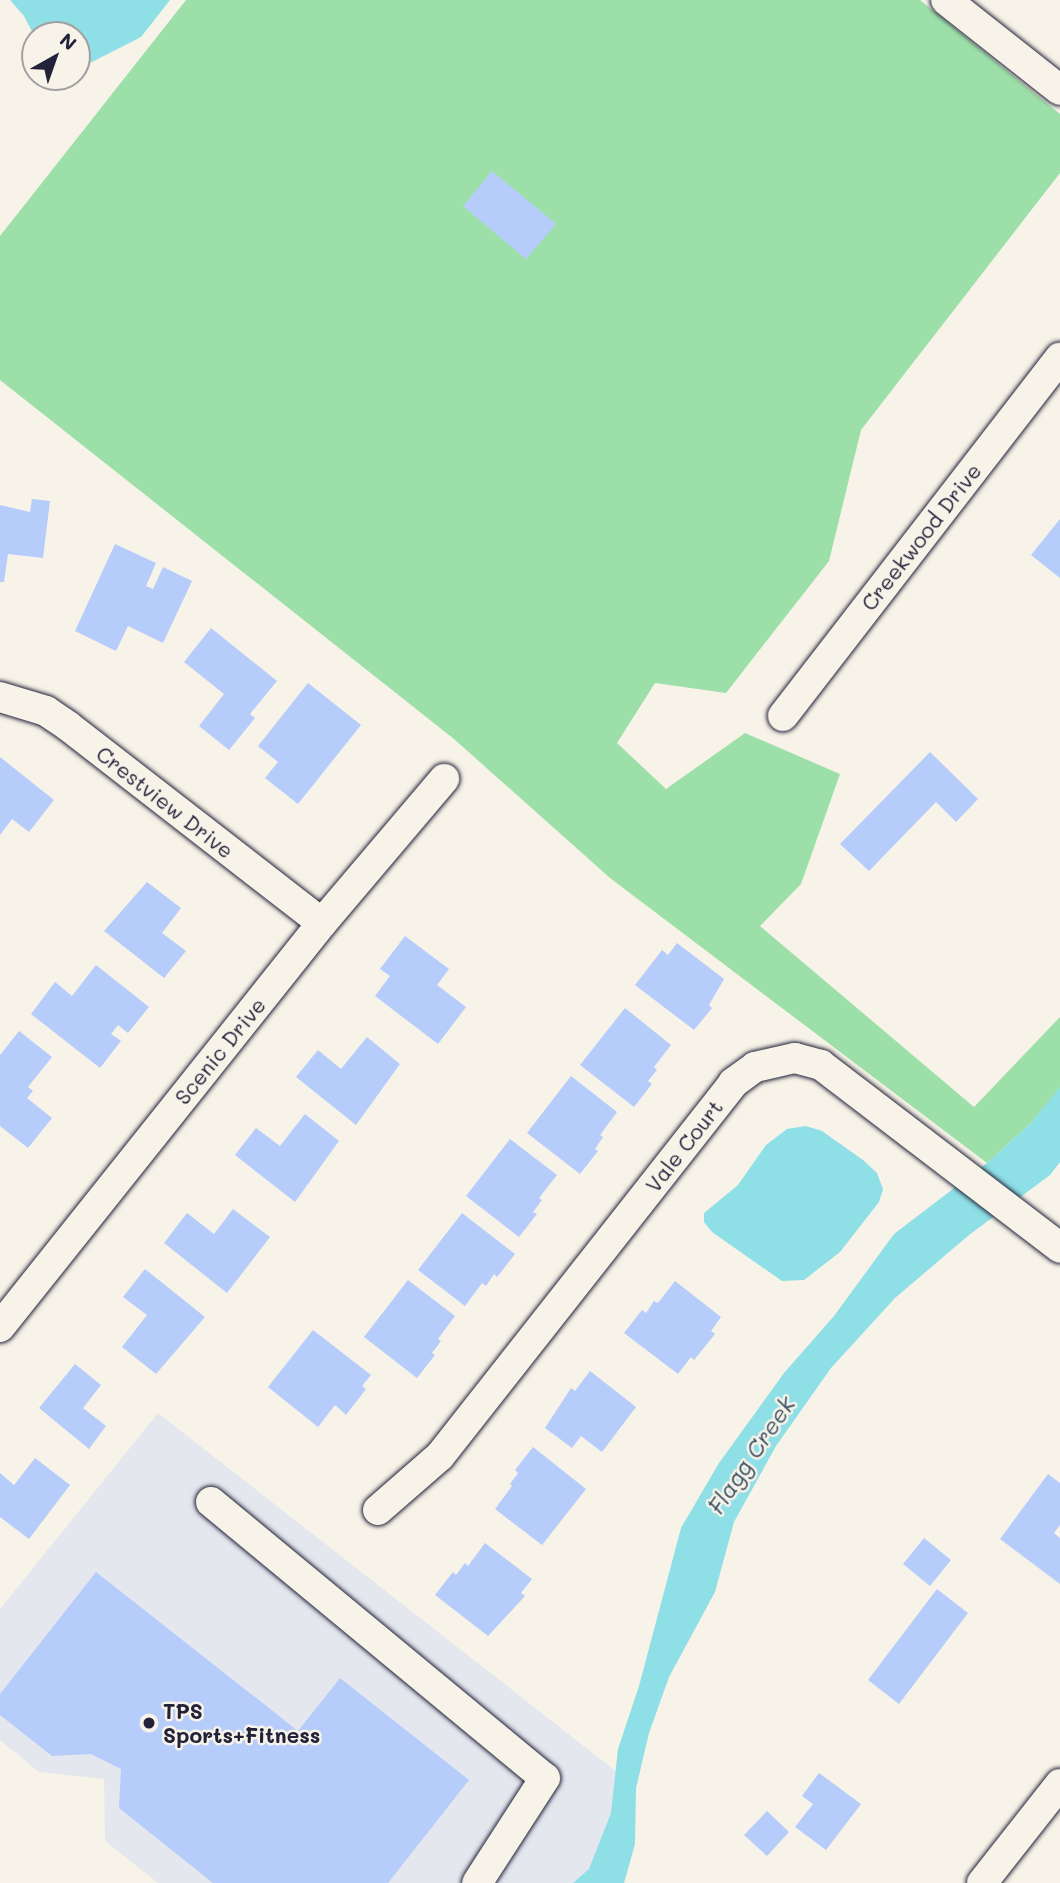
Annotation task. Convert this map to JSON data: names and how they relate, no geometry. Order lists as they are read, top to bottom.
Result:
{
  "streets": {
    "street": [
      "Creekwood Drive",
      "Crestview Drive",
      "Scenic Drive",
      "Vale Court"
    ]
  },
  "crossings": [
    ["Crestview Drive", "Scenic Drive"]
  ],
  "water": ["Flagg Creek"],
  "places": ["TPS Sports+Fitness"],
  "north": "top right"
}
